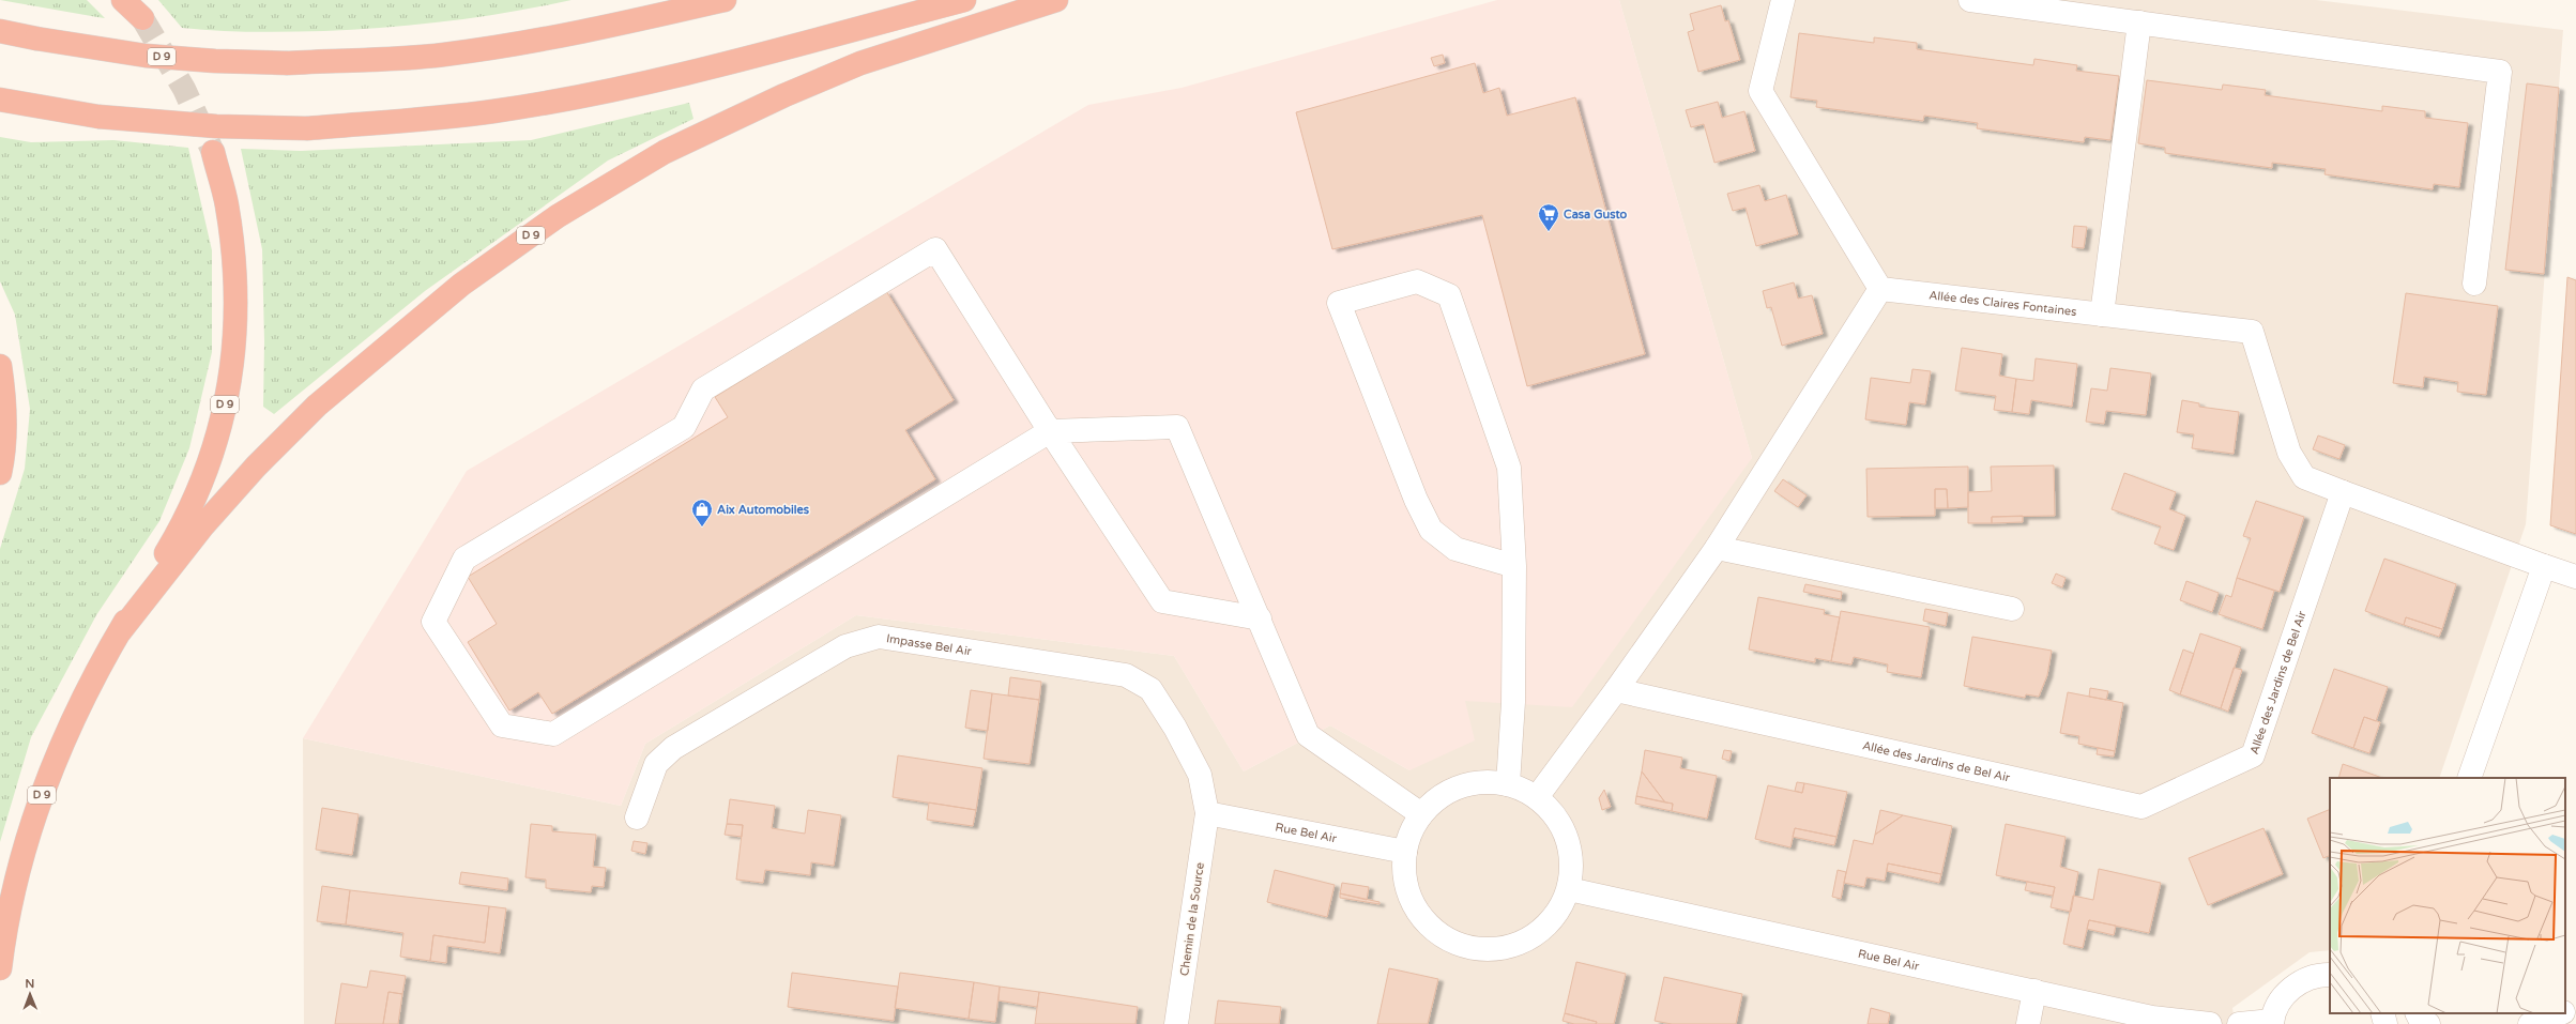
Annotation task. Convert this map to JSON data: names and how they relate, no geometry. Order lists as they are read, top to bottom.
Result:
{
  "streets": {
    "highway": ["D 9"],
    "street": [
      "Allée des Claires Fontaines",
      "Impasse Bel Air",
      "Allée des Jardins de Bel Air",
      "Rue Bel Air",
      "Chemin de la Source"
    ]
  },
  "crossings": [
    ["Allée des Claires Fontaines", "Allée des Jardins de Bel Air"],
    ["Impasse Bel Air", "Rue Bel Air"],
    ["Impasse Bel Air", "Chemin de la Source"],
    ["Rue Bel Air", "Chemin de la Source"]
  ],
  "places": {
    "supermarket": ["Casa Gusto"],
    "shop": ["Aix Automobiles"]
  },
  "north": "top"
}
